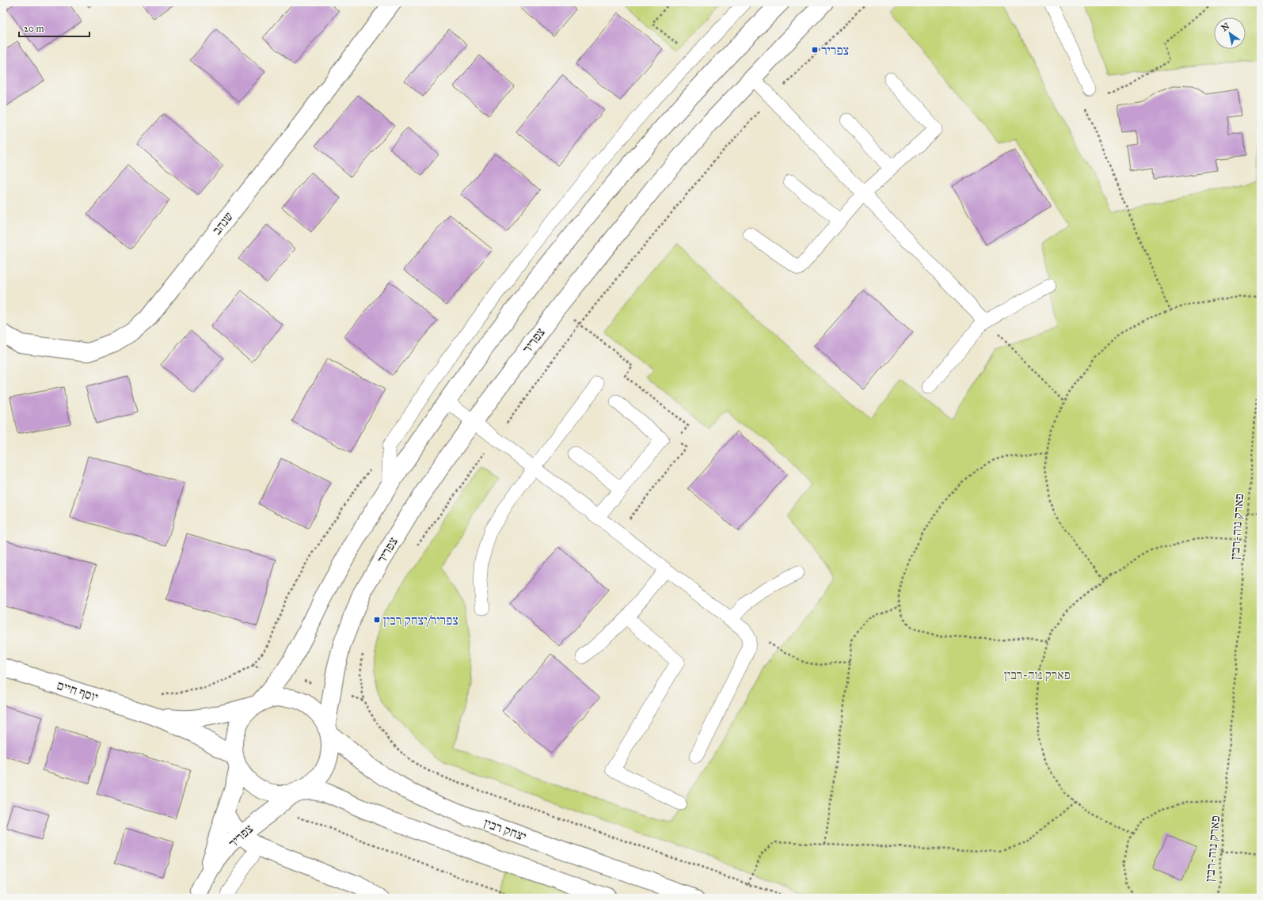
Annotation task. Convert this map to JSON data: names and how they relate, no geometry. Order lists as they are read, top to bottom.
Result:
{
  "streets": {
    "street": [
      "שנהב",
      "צפריר",
      "יוסף חיים",
      "יצחק רבין"
    ],
    "path": ["פארק נוה-רבין"]
  },
  "crossings": [
    ["צפריר", "יוסף חיים"],
    ["צפריר", "יצחק רבין"],
    ["יוסף חיים", "יצחק רבין"]
  ],
  "parks": ["פארק נוה-רבין"],
  "places": {
    "transit": ["צפריר", "צפריר/יצחק רבין"]
  },
  "scale_bar": "20 m",
  "north": "top left"
}
